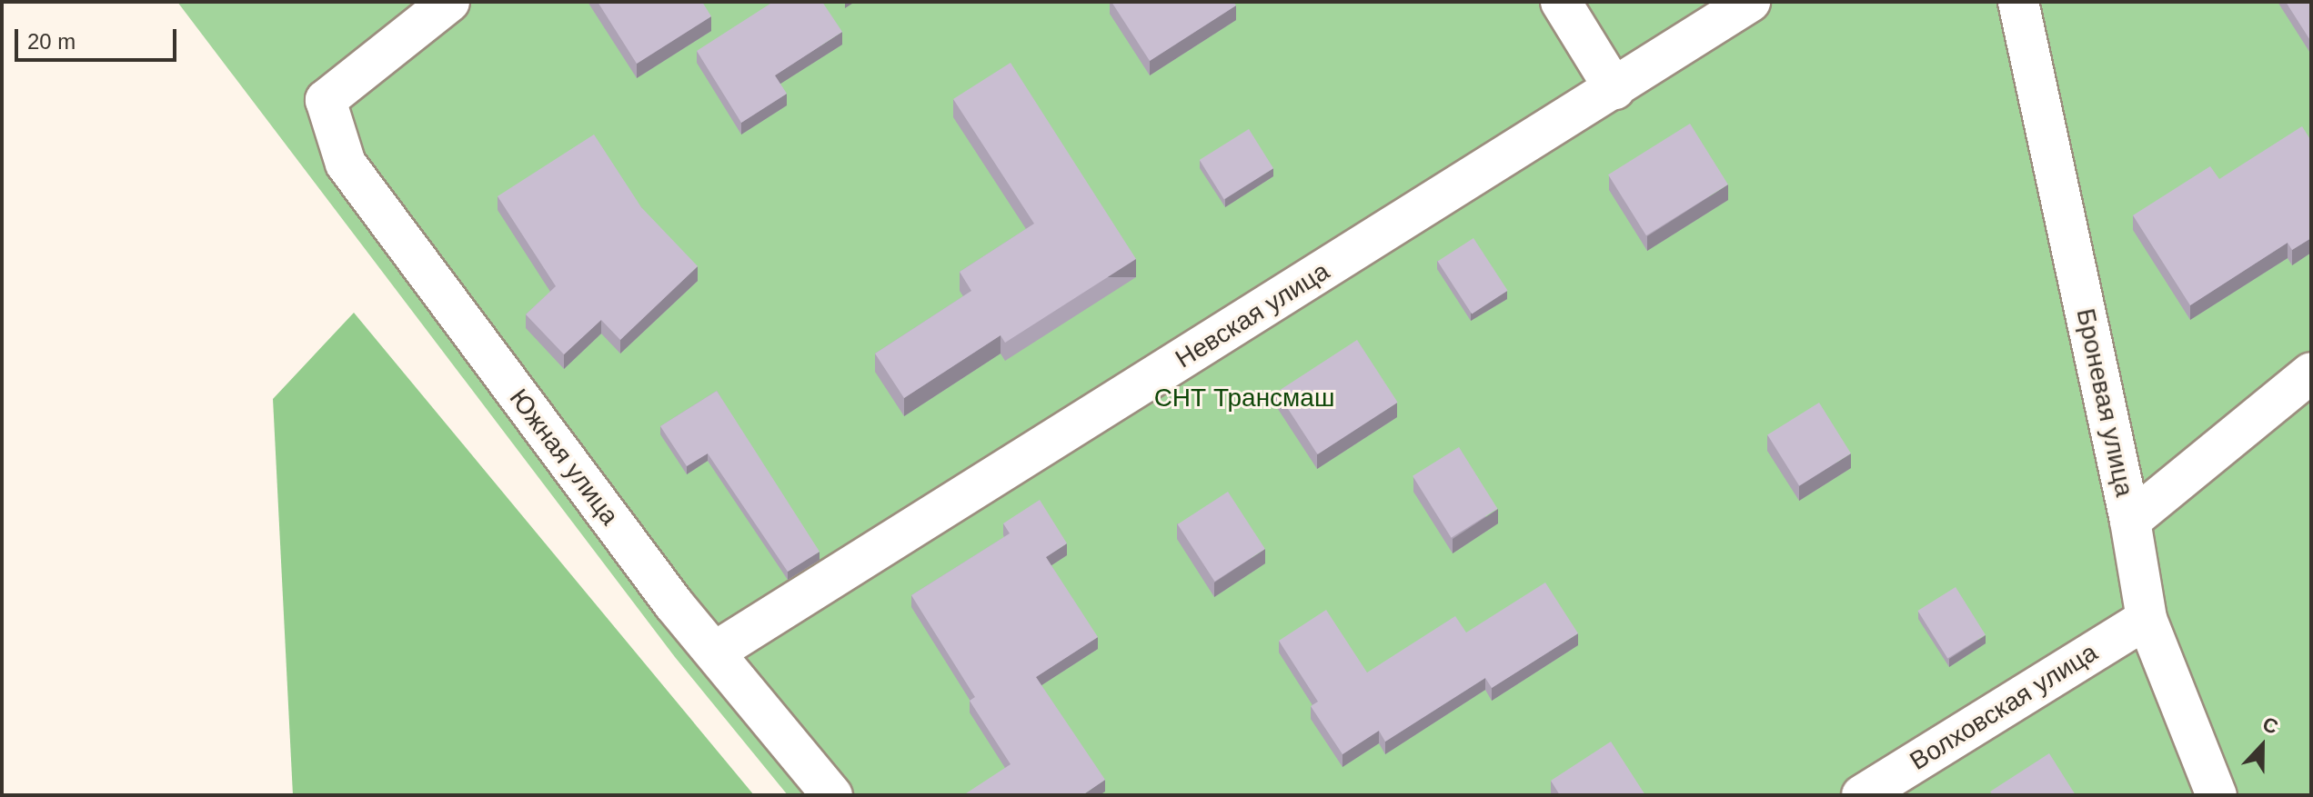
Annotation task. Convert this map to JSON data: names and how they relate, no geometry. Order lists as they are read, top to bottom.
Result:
{
  "streets": {
    "street": [
      "Невская улица",
      "Броневая улица",
      "Южная улица",
      "Волховская улица"
    ]
  },
  "crossings": [
    ["Невская улица", "Южная улица"],
    ["Броневая улица", "Волховская улица"]
  ],
  "parks": ["СНТ Трансмаш"],
  "scale_bar": "20 m",
  "north": "top"
}
